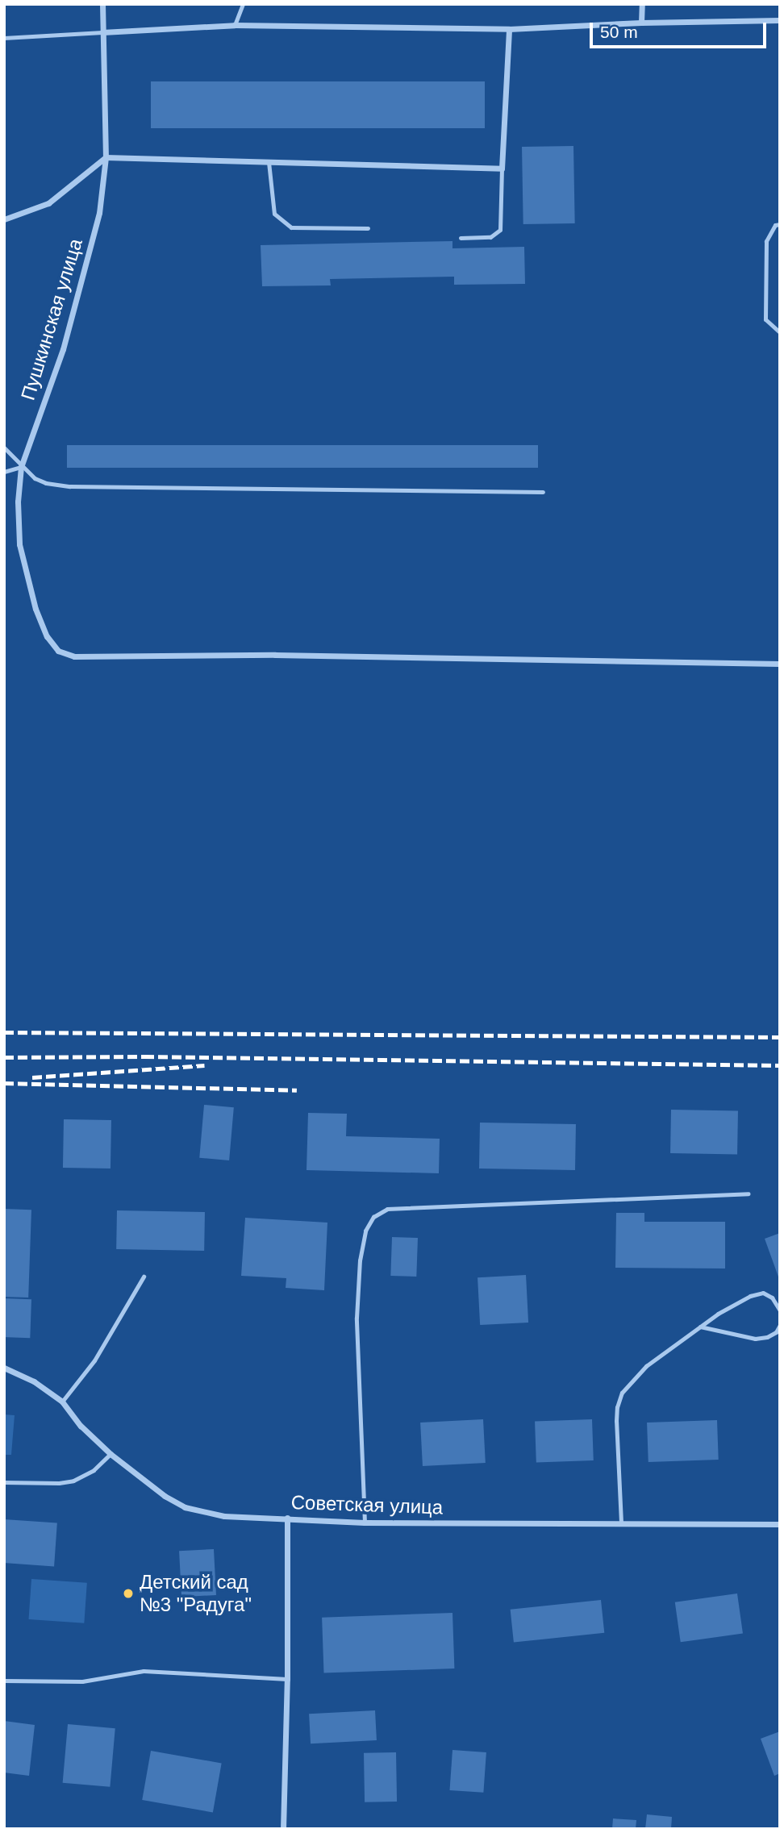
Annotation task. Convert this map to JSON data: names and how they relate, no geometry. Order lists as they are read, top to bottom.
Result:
{
  "streets": {
    "street": ["Пушкинская улица", "Советская улица"]
  },
  "places": ["Детский сад №3 \"Радуга\""],
  "scale_bar": "50 m"
}
